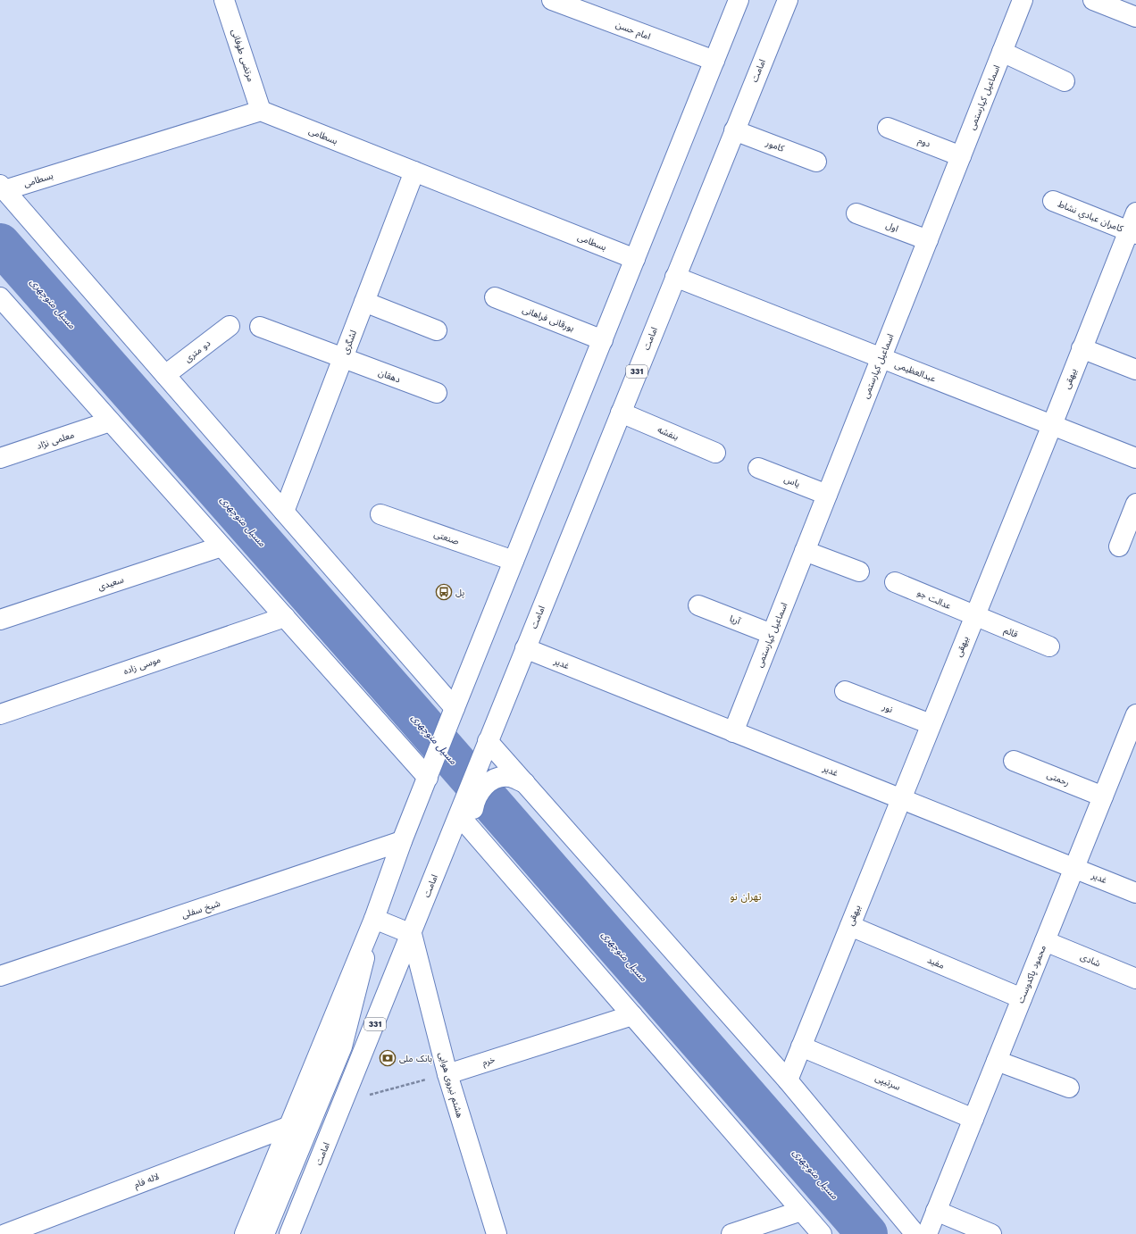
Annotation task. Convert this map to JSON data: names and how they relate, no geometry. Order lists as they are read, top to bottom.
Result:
{
  "streets": {
    "street": [
      "امام حسن",
      "مرتضی طوفانی",
      "امامت",
      "اسماعیل کیارستمی",
      "بسطامی",
      "دوم",
      "کامور",
      "كامران عبادي نشاط",
      "اول",
      "بورقانی فراهانی",
      "لشگری",
      "دو متری",
      "331",
      "عبدالعظیمی",
      "دهقان",
      "بیهقی",
      "بنفشه",
      "معلمی نژاد",
      "یاس",
      "صنعتی",
      "سعیدی",
      "عدالت جو",
      "آریا",
      "قائم",
      "غدیر",
      "موسی زاده",
      "نور",
      "رحمتی",
      "شیخ سفلی",
      "شادی",
      "مفید",
      "محمود پاکدوست",
      "خرم",
      "سرتیپی",
      "هشتم نیروی هوایی",
      "لاله فام"
    ]
  },
  "crossings": [
    ["مرتضی طوفانی", "بسطامی"],
    ["امامت", "کامور"],
    ["امامت", "عبدالعظیمی"],
    ["امامت", "بنفشه"],
    ["امامت", "غدیر"],
    ["امامت", "هشتم نیروی هوایی"],
    ["اسماعیل کیارستمی", "دوم"],
    ["اسماعیل کیارستمی", "اول"],
    ["اسماعیل کیارستمی", "عبدالعظیمی"],
    ["اسماعیل کیارستمی", "یاس"],
    ["اسماعیل کیارستمی", "آریا"],
    ["اسماعیل کیارستمی", "غدیر"],
    ["بسطامی", "لشگری"],
    ["كامران عبادي نشاط", "بیهقی"],
    ["لشگری", "دهقان"],
    ["عبدالعظیمی", "بیهقی"],
    ["بیهقی", "عدالت جو"],
    ["بیهقی", "قائم"],
    ["بیهقی", "غدیر"],
    ["بیهقی", "نور"],
    ["بیهقی", "مفید"],
    ["بیهقی", "سرتیپی"],
    ["عدالت جو", "قائم"],
    ["غدیر", "محمود پاکدوست"],
    ["رحمتی", "محمود پاکدوست"],
    ["شادی", "محمود پاکدوست"],
    ["مفید", "محمود پاکدوست"],
    ["محمود پاکدوست", "سرتیپی"],
    ["خرم", "هشتم نیروی هوایی"]
  ],
  "districts": ["تهران نو"],
  "water": ["مسیل منوچهری"],
  "places": {
    "bus stop": ["پل"],
    "bank": ["بانک ملی"]
  }
}
